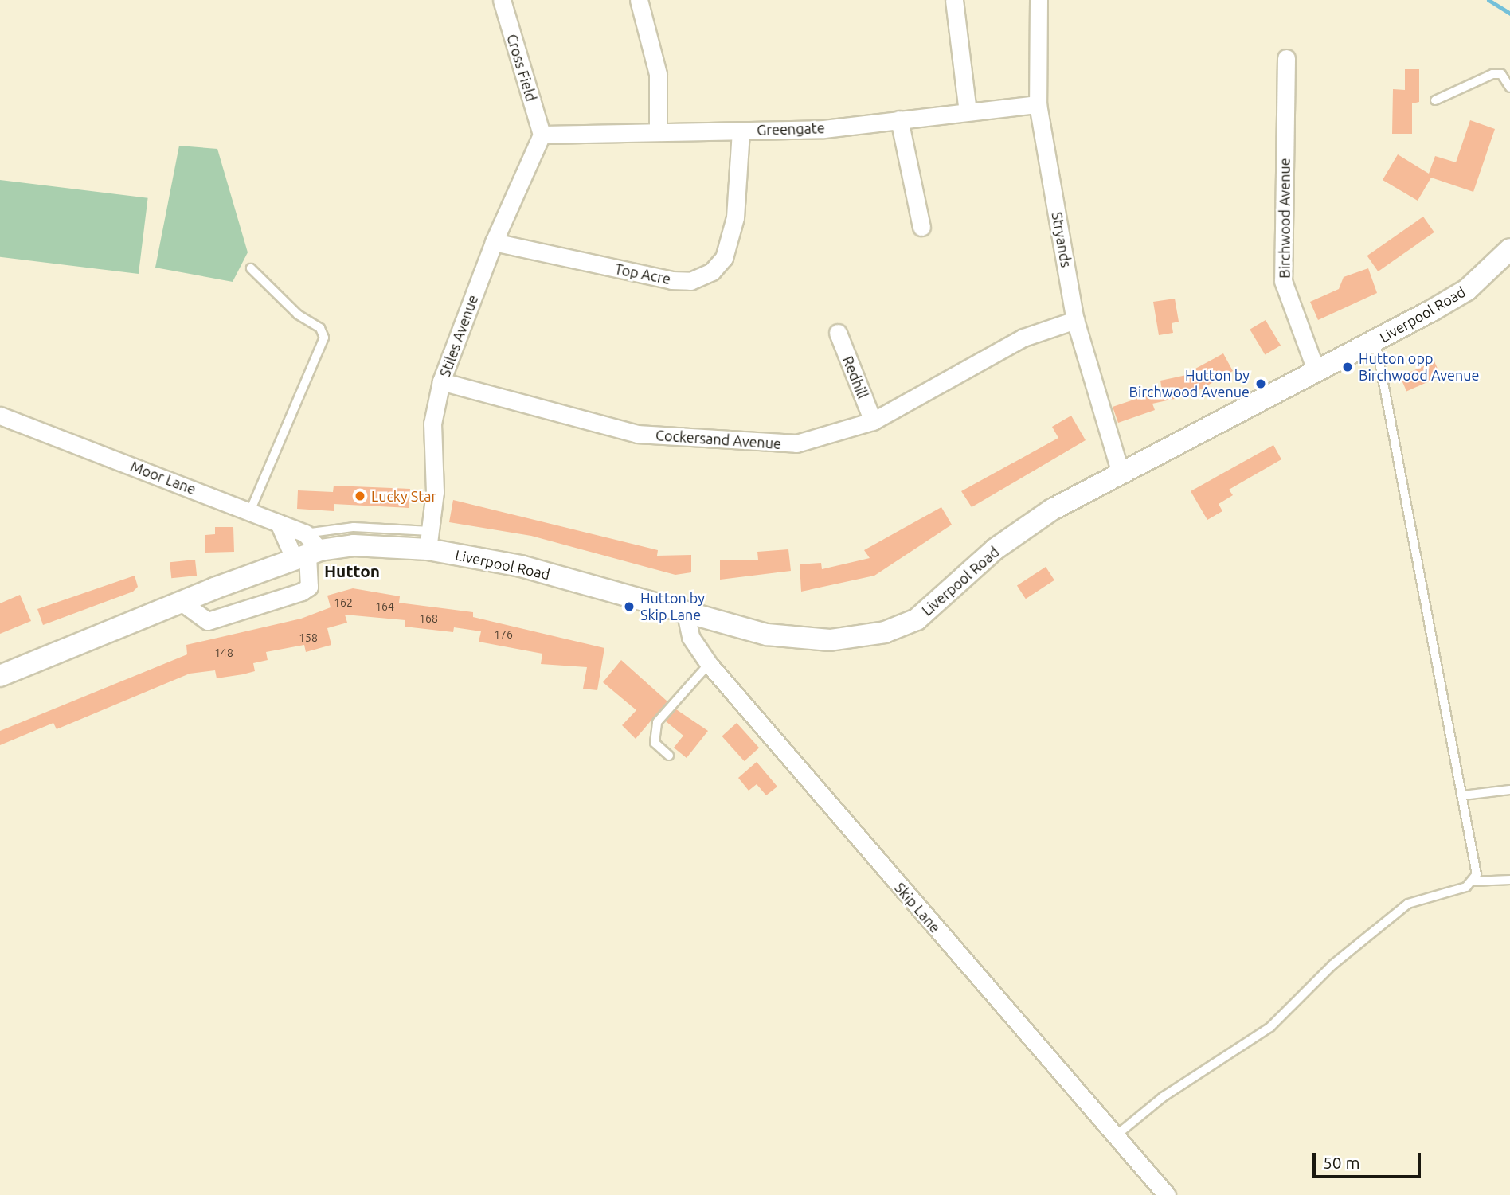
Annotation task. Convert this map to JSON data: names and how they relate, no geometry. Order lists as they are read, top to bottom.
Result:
{
  "streets": {
    "street": [
      "Cross Field",
      "Greengate",
      "Birchwood Avenue",
      "Stryands",
      "Top Acre",
      "Liverpool Road",
      "Stiles Avenue",
      "Redhill",
      "Cockersand Avenue",
      "Moor Lane",
      "Skip Lane"
    ]
  },
  "crossings": [
    ["Cross Field", "Greengate"],
    ["Cross Field", "Stiles Avenue"],
    ["Greengate", "Stryands"],
    ["Greengate", "Top Acre"],
    ["Greengate", "Stiles Avenue"],
    ["Birchwood Avenue", "Liverpool Road"],
    ["Stryands", "Liverpool Road"],
    ["Stryands", "Cockersand Avenue"],
    ["Top Acre", "Stiles Avenue"],
    ["Liverpool Road", "Stiles Avenue"],
    ["Liverpool Road", "Moor Lane"],
    ["Liverpool Road", "Skip Lane"],
    ["Stiles Avenue", "Cockersand Avenue"],
    ["Redhill", "Cockersand Avenue"]
  ],
  "districts": ["Hutton"],
  "places": [
    "Hutton opp Birchwood Avenue",
    "Hutton by Birchwood Avenue",
    "Lucky Star",
    "Hutton by Skip Lane"
  ],
  "house_numbers": [
    "162",
    "164",
    "168",
    "176",
    "158",
    "148"
  ],
  "scale_bar": "50 m"
}
